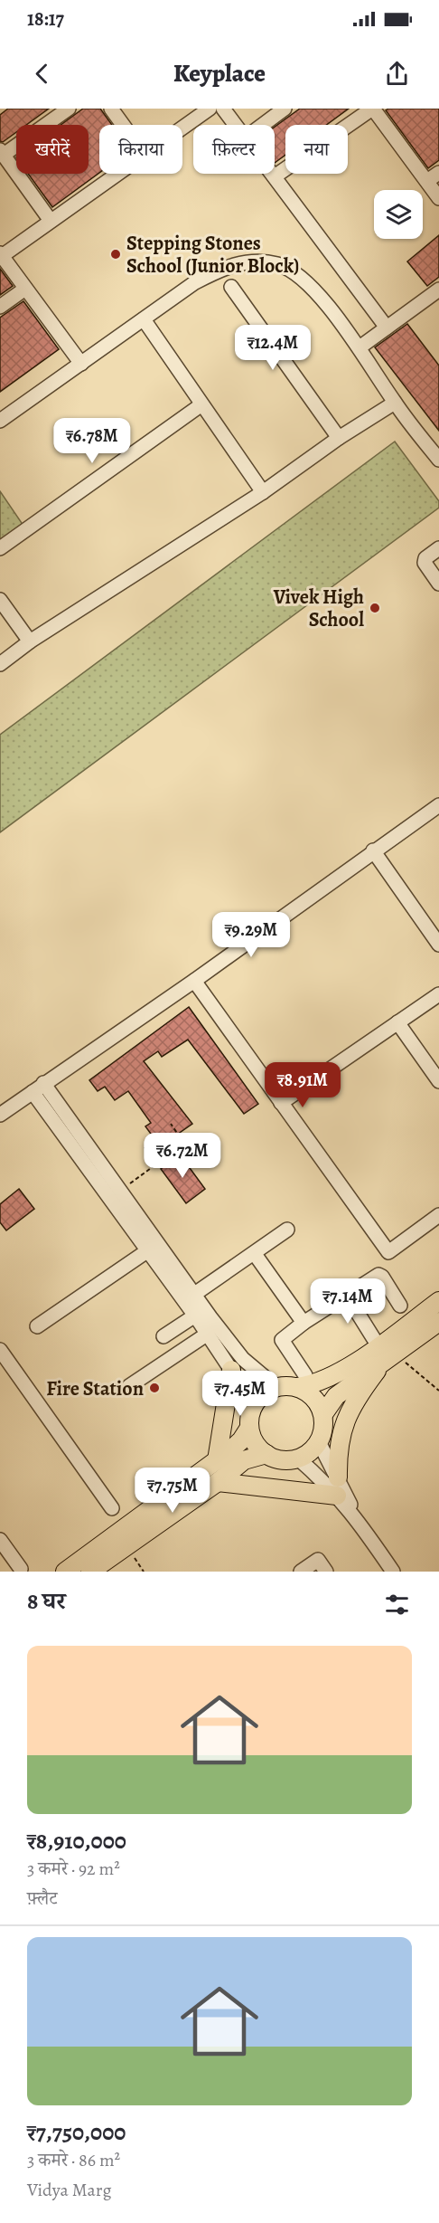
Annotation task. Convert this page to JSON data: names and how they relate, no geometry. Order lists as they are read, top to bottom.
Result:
{
  "places": ["Stepping Stones School (Junior Block)", "Vivek High School", "Fire Station"],
  "page": {
    "status": "18:17",
    "header": "Keyplace",
    "chip": [
      "खरीदें",
      "किराया",
      "फ़िल्टर",
      "नया"
    ],
    "price": [
      "₹12.4M",
      "₹6.78M",
      "₹9.29M",
      "₹8.91M",
      "₹6.72M",
      "₹7.14M",
      "₹7.45M",
      "₹7.75M"
    ],
    "heading": "8 घर",
    "list": [
      {
        "name": "₹8,910,000",
        "note": "3 कमरे · 92 m² · फ़्लैट"
      },
      {
        "name": "₹7,750,000",
        "note": "3 कमरे · 86 m² · Vidya Marg"
      }
    ]
  }
}
